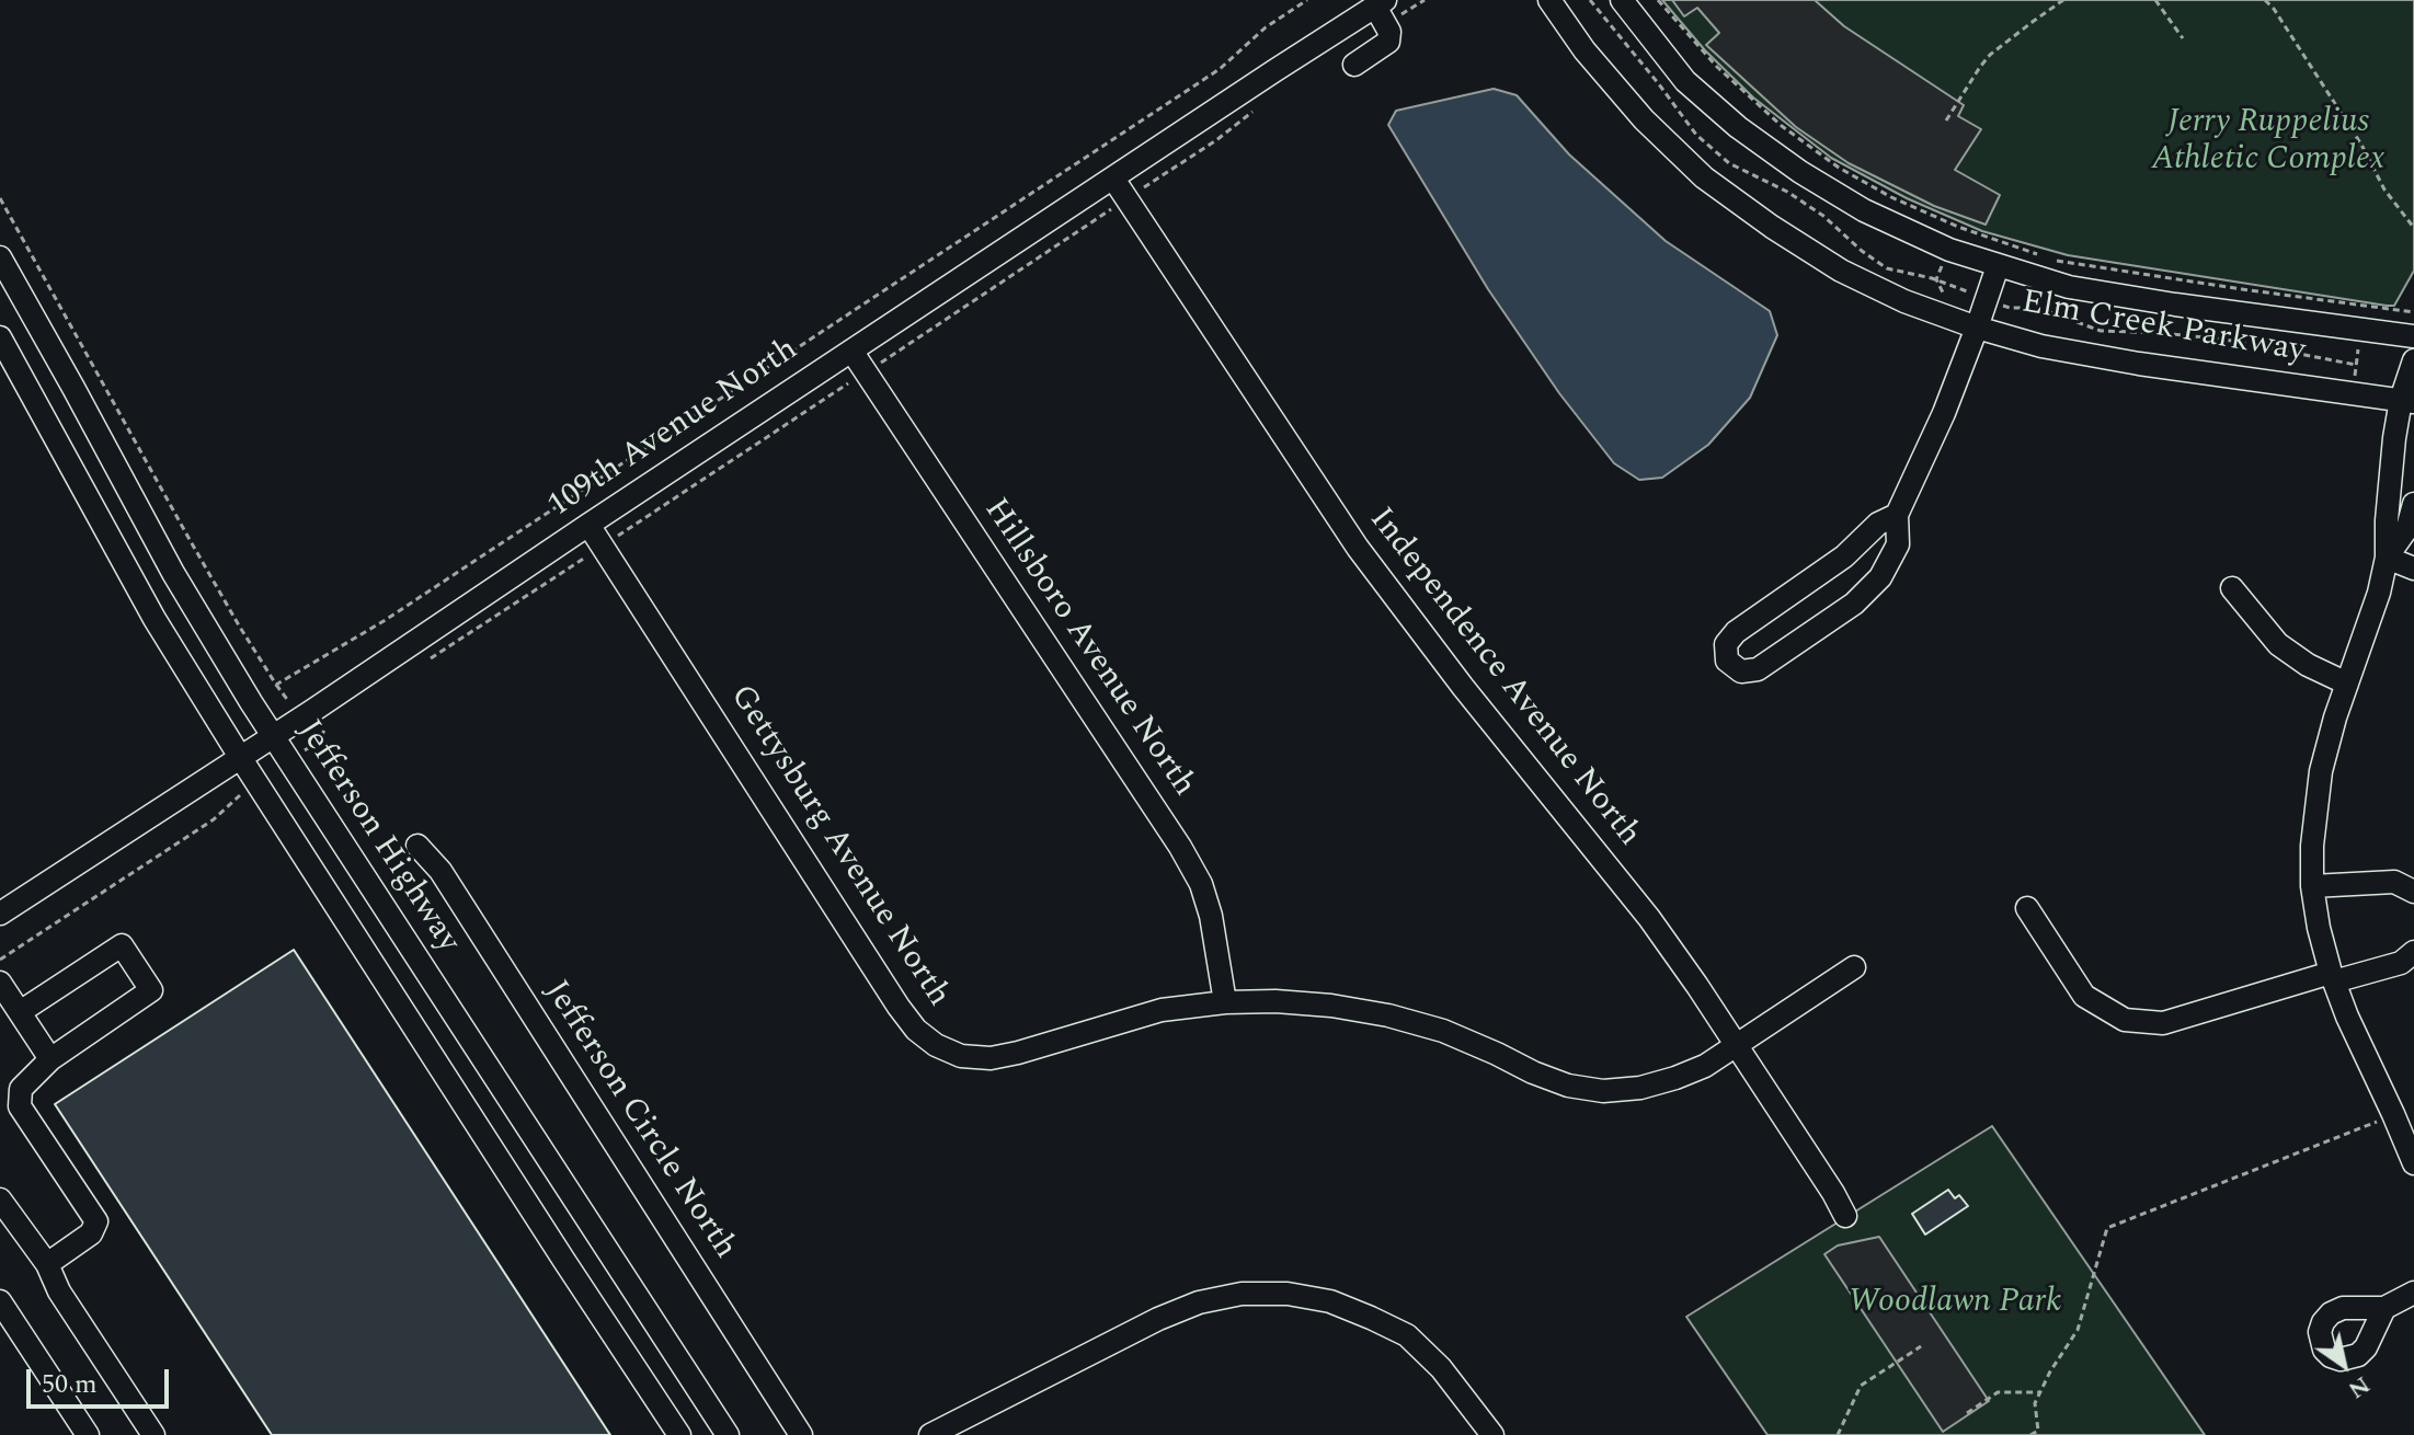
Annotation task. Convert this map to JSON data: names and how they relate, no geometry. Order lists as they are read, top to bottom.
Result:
{
  "streets": {
    "street": [
      "Elm Creek Parkway",
      "109th Avenue North",
      "Hillsboro Avenue North",
      "Independence Avenue North",
      "Jefferson Highway",
      "Gettysburg Avenue North",
      "Jefferson Circle North"
    ]
  },
  "crossings": [
    ["109th Avenue North", "Hillsboro Avenue North"],
    ["109th Avenue North", "Independence Avenue North"],
    ["109th Avenue North", "Jefferson Highway"],
    ["109th Avenue North", "Gettysburg Avenue North"],
    ["Hillsboro Avenue North", "Gettysburg Avenue North"],
    ["Independence Avenue North", "Gettysburg Avenue North"]
  ],
  "parks": ["Jerry Ruppelius Athletic Complex", "Woodlawn Park"],
  "scale_bar": "50 m",
  "north": "bottom right"
}
